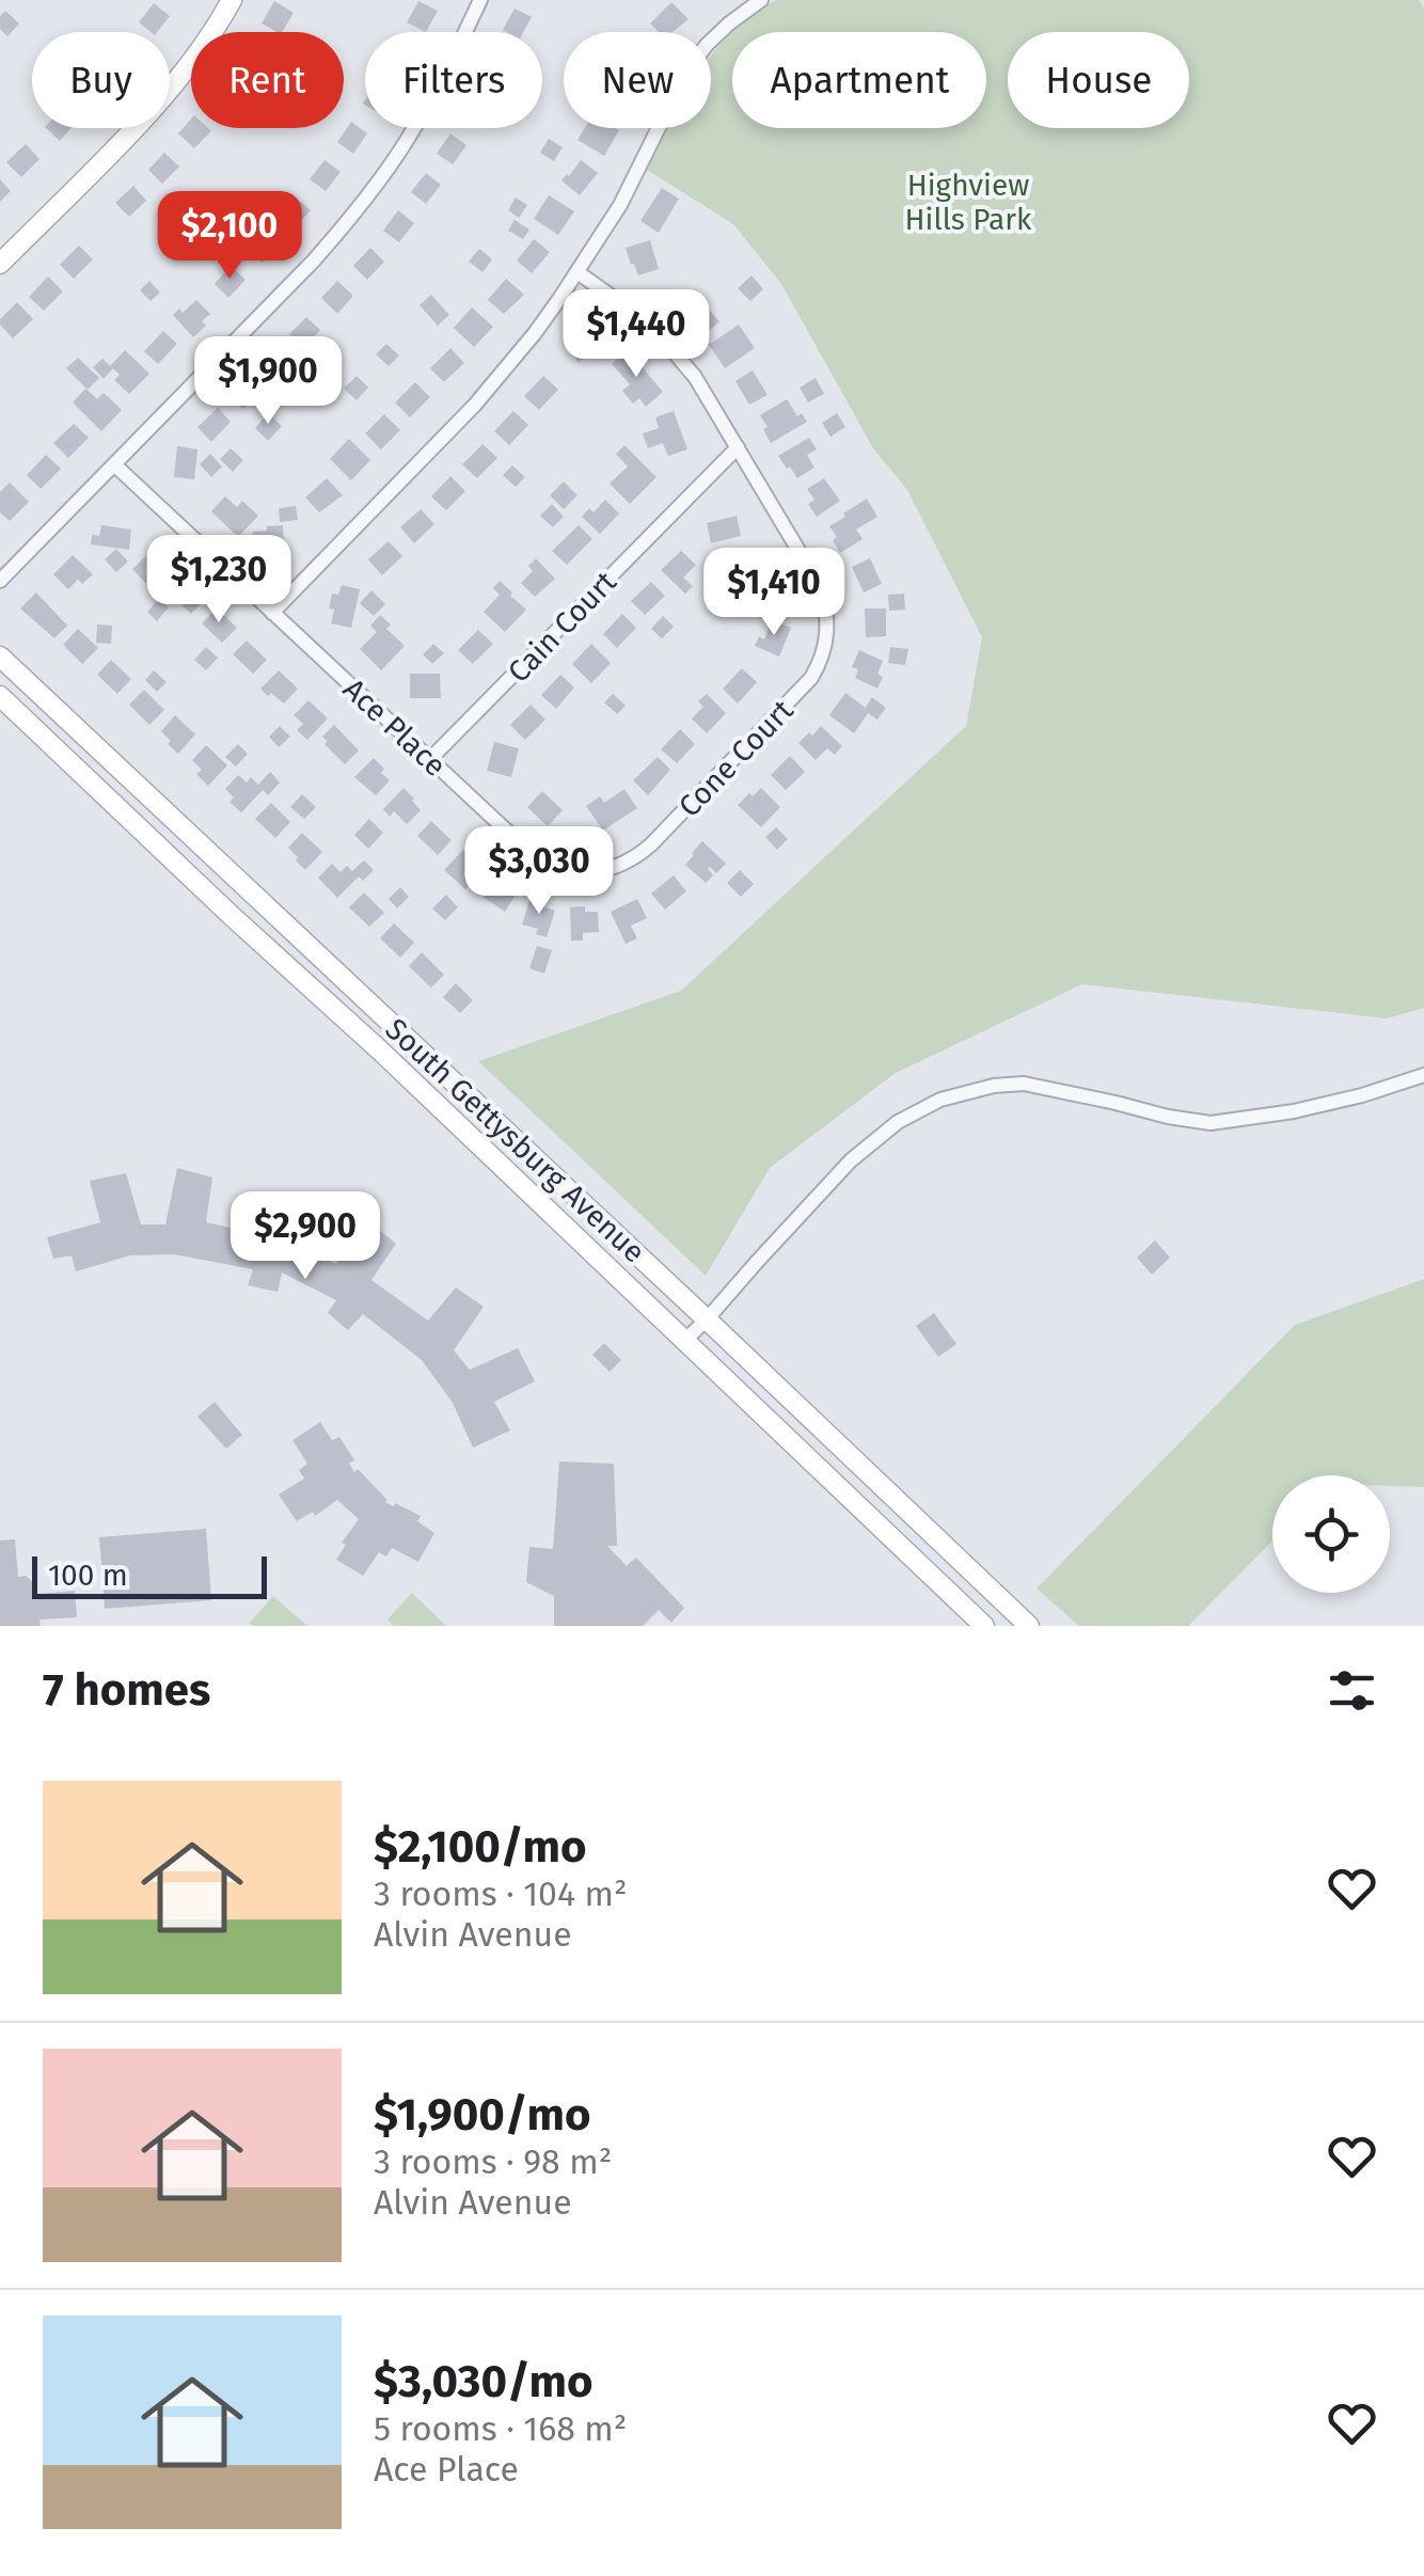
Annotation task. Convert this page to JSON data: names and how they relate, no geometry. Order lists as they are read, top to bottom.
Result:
{
  "streets": {
    "main road": ["South Gettysburg Avenue"],
    "street": ["Cain Court", "Ace Place", "Cone Court"]
  },
  "crossings": [
    ["Cain Court", "Ace Place"],
    ["Cain Court", "Cone Court"],
    ["Ace Place", "Cone Court"]
  ],
  "parks": ["Highview Hills Park"],
  "scale_bar": "100 m",
  "page": {
    "chip": [
      "Buy",
      "Rent",
      "Filters",
      "New",
      "Apartment",
      "House"
    ],
    "price": [
      "$2,100",
      "$1,440",
      "$1,900",
      "$1,230",
      "$1,410",
      "$3,030",
      "$2,900"
    ],
    "scale": "100 m",
    "heading": "7 homes",
    "list": [
      {
        "name": "$2,100/mo",
        "note": "3 rooms · 104 m² · Alvin Avenue"
      },
      {
        "name": "$1,900/mo",
        "note": "3 rooms · 98 m² · Alvin Avenue"
      },
      {
        "name": "$3,030/mo",
        "note": "5 rooms · 168 m² · Ace Place"
      }
    ]
  }
}
